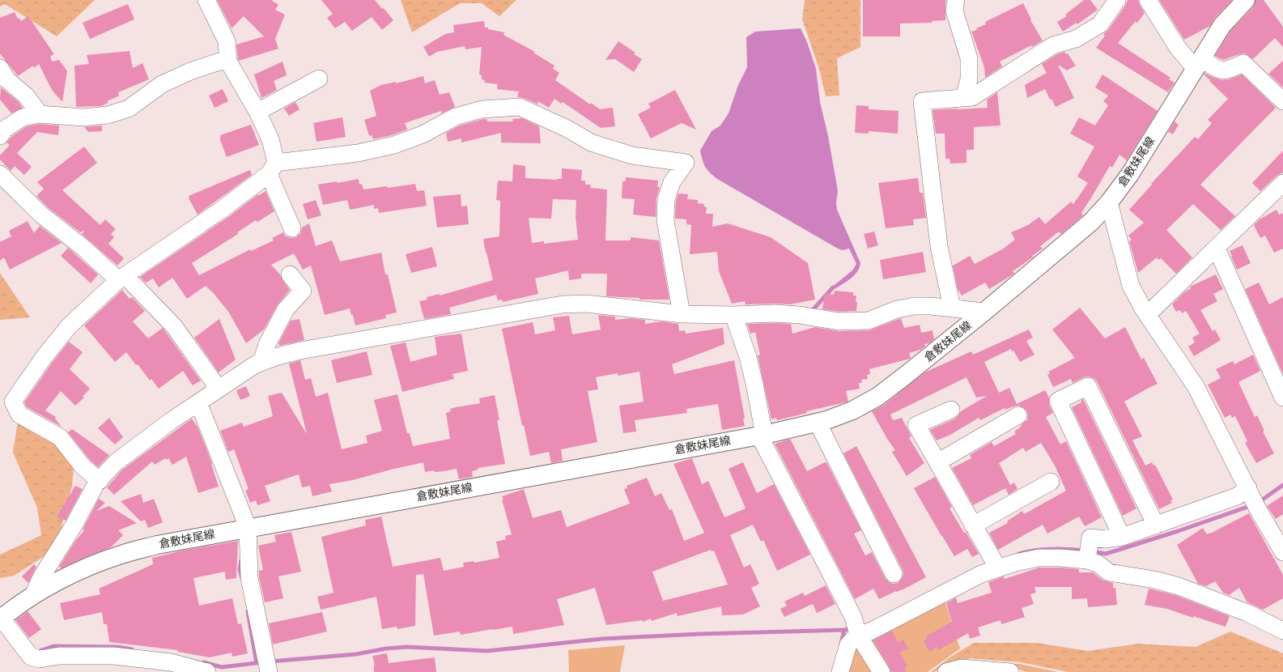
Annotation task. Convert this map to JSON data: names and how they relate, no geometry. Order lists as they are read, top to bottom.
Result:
{
  "streets": {
    "main road": ["倉敷妹尾線"]
  }
}
